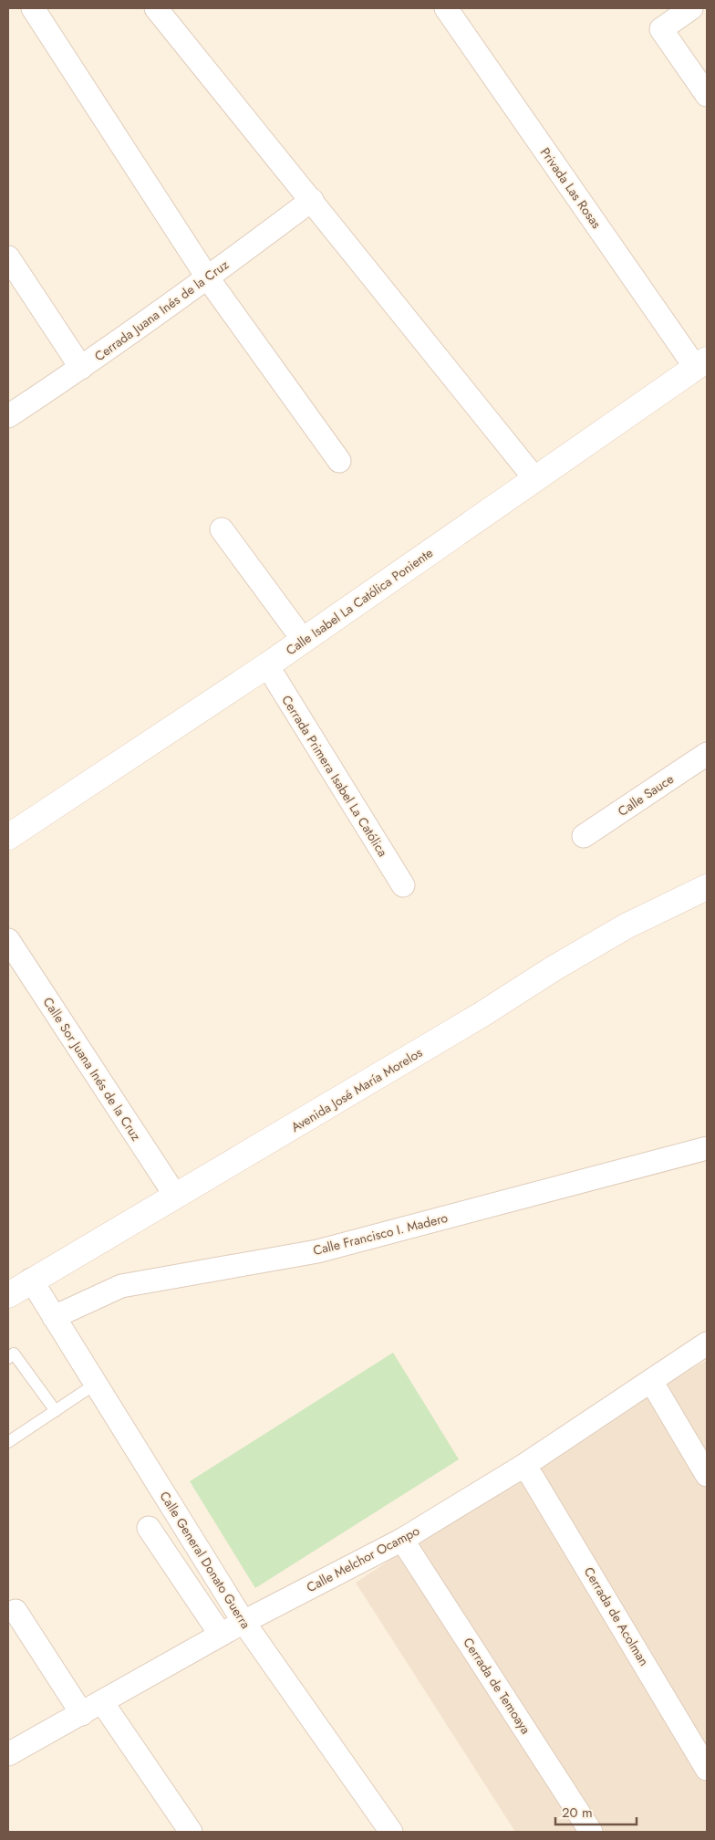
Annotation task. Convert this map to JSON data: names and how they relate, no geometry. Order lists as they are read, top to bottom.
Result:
{
  "streets": {
    "main road": ["Calle Isabel La Católica Poniente", "Avenida José María Morelos"],
    "street": [
      "Privada Las Rosas",
      "Cerrada Juana Inés de la Cruz",
      "Cerrada Primera Isabel La Católica",
      "Calle Sauce",
      "Calle Sor Juana Inés de la Cruz",
      "Calle Francisco I. Madero",
      "Calle Melchor Ocampo",
      "Calle General Donato Guerra",
      "Cerrada de Acolman",
      "Cerrada de Temoaya"
    ]
  },
  "crossings": [
    ["Privada Las Rosas", "Calle Isabel La Católica Poniente"],
    ["Calle Isabel La Católica Poniente", "Cerrada Primera Isabel La Católica"],
    ["Calle Sor Juana Inés de la Cruz", "Avenida José María Morelos"],
    ["Avenida José María Morelos", "Calle General Donato Guerra"],
    ["Calle Francisco I. Madero", "Calle General Donato Guerra"],
    ["Calle Melchor Ocampo", "Calle General Donato Guerra"],
    ["Calle Melchor Ocampo", "Cerrada de Acolman"],
    ["Calle Melchor Ocampo", "Cerrada de Temoaya"]
  ],
  "scale_bar": "20 m"
}
